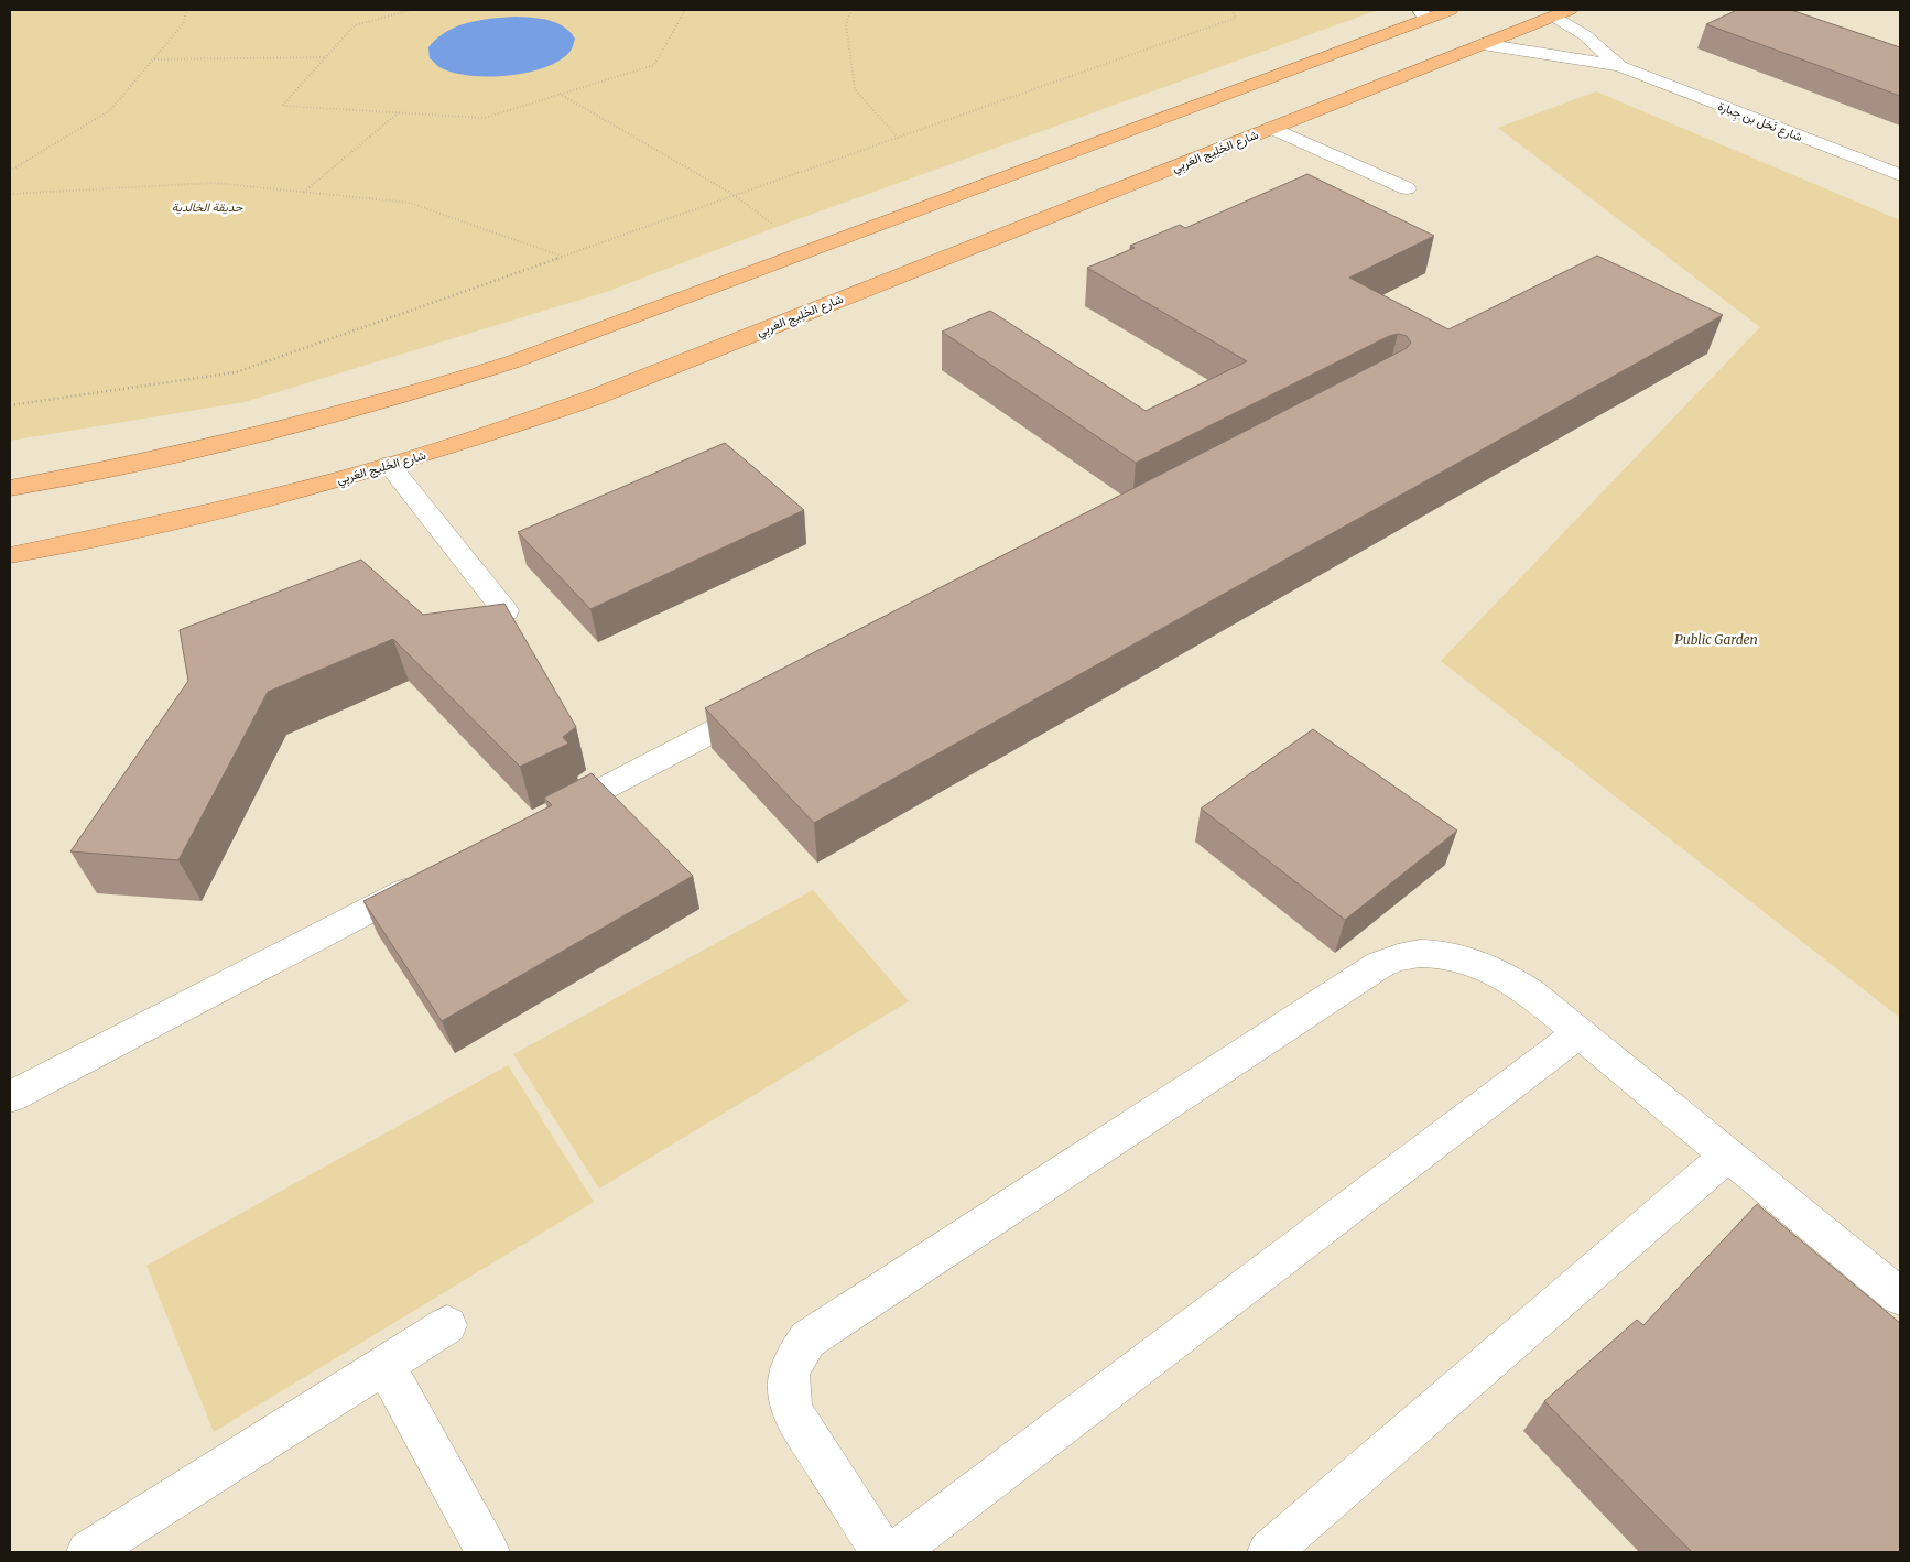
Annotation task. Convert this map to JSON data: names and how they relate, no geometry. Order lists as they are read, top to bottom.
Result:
{
  "streets": {
    "highway": ["شارع الخَلِيج العَربِي"],
    "street": ["شارع نَخل بن جِبارة"]
  },
  "crossings": [
    ["شارع نَخل بن جِبارة", "شارع الخَلِيج العَربِي"]
  ],
  "parks": ["حديقة الخالدية", "Public Garden"]
}
